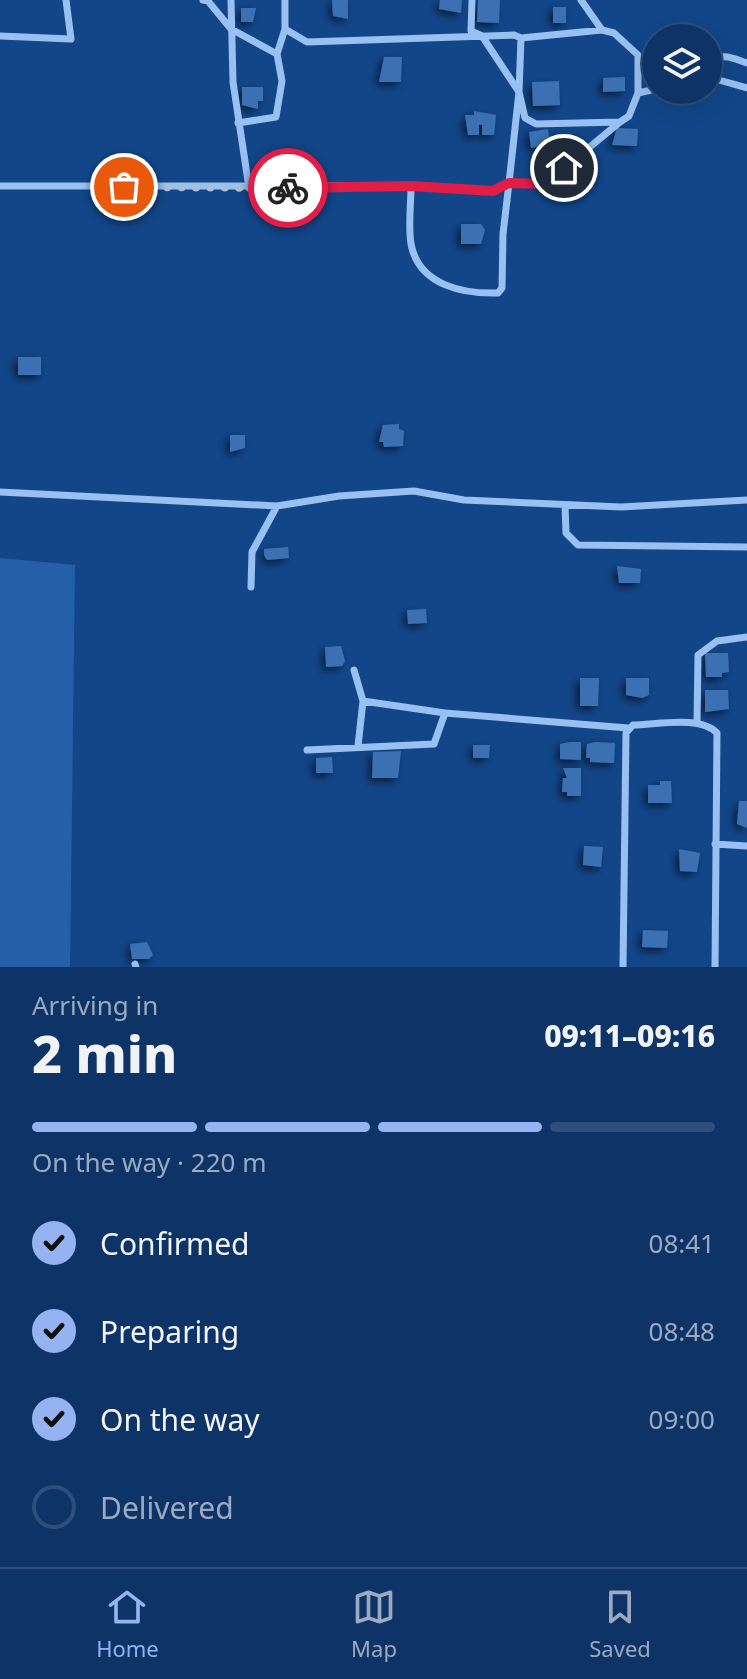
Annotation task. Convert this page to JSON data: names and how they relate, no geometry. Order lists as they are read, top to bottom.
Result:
{
  "page": {
    "heading": ["2 min", "Arriving in", "09:11–09:16"],
    "bar": "On the way · 220 m",
    "list": [
      ["Confirmed", "08:41"],
      ["Preparing", "08:48"],
      ["On the way", "09:00"],
      "Delivered"
    ],
    "tabs": ["Home", "Map", "Saved"]
  }
}
